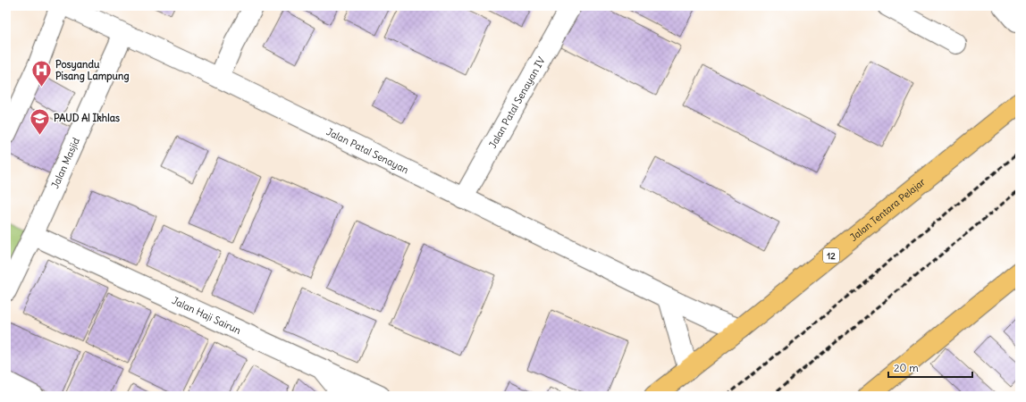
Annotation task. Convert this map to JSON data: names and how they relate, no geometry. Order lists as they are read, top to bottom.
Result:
{
  "streets": {
    "highway": ["Jalan Tentara Pelajar", "12"],
    "street": [
      "Jalan Patal Senayan IV",
      "Jalan Patal Senayan",
      "Jalan Masjid",
      "Jalan Haji Sairun"
    ]
  },
  "crossings": [
    ["Jalan Patal Senayan IV", "Jalan Patal Senayan"],
    ["Jalan Patal Senayan", "Jalan Masjid"],
    ["Jalan Patal Senayan", "Jalan Tentara Pelajar"],
    ["Jalan Masjid", "Jalan Haji Sairun"]
  ],
  "places": {
    "hospital": ["Posyandu Pisang Lampung"],
    "school or university": ["PAUD Al Ikhlas"]
  },
  "scale_bar": "20 m"
}
